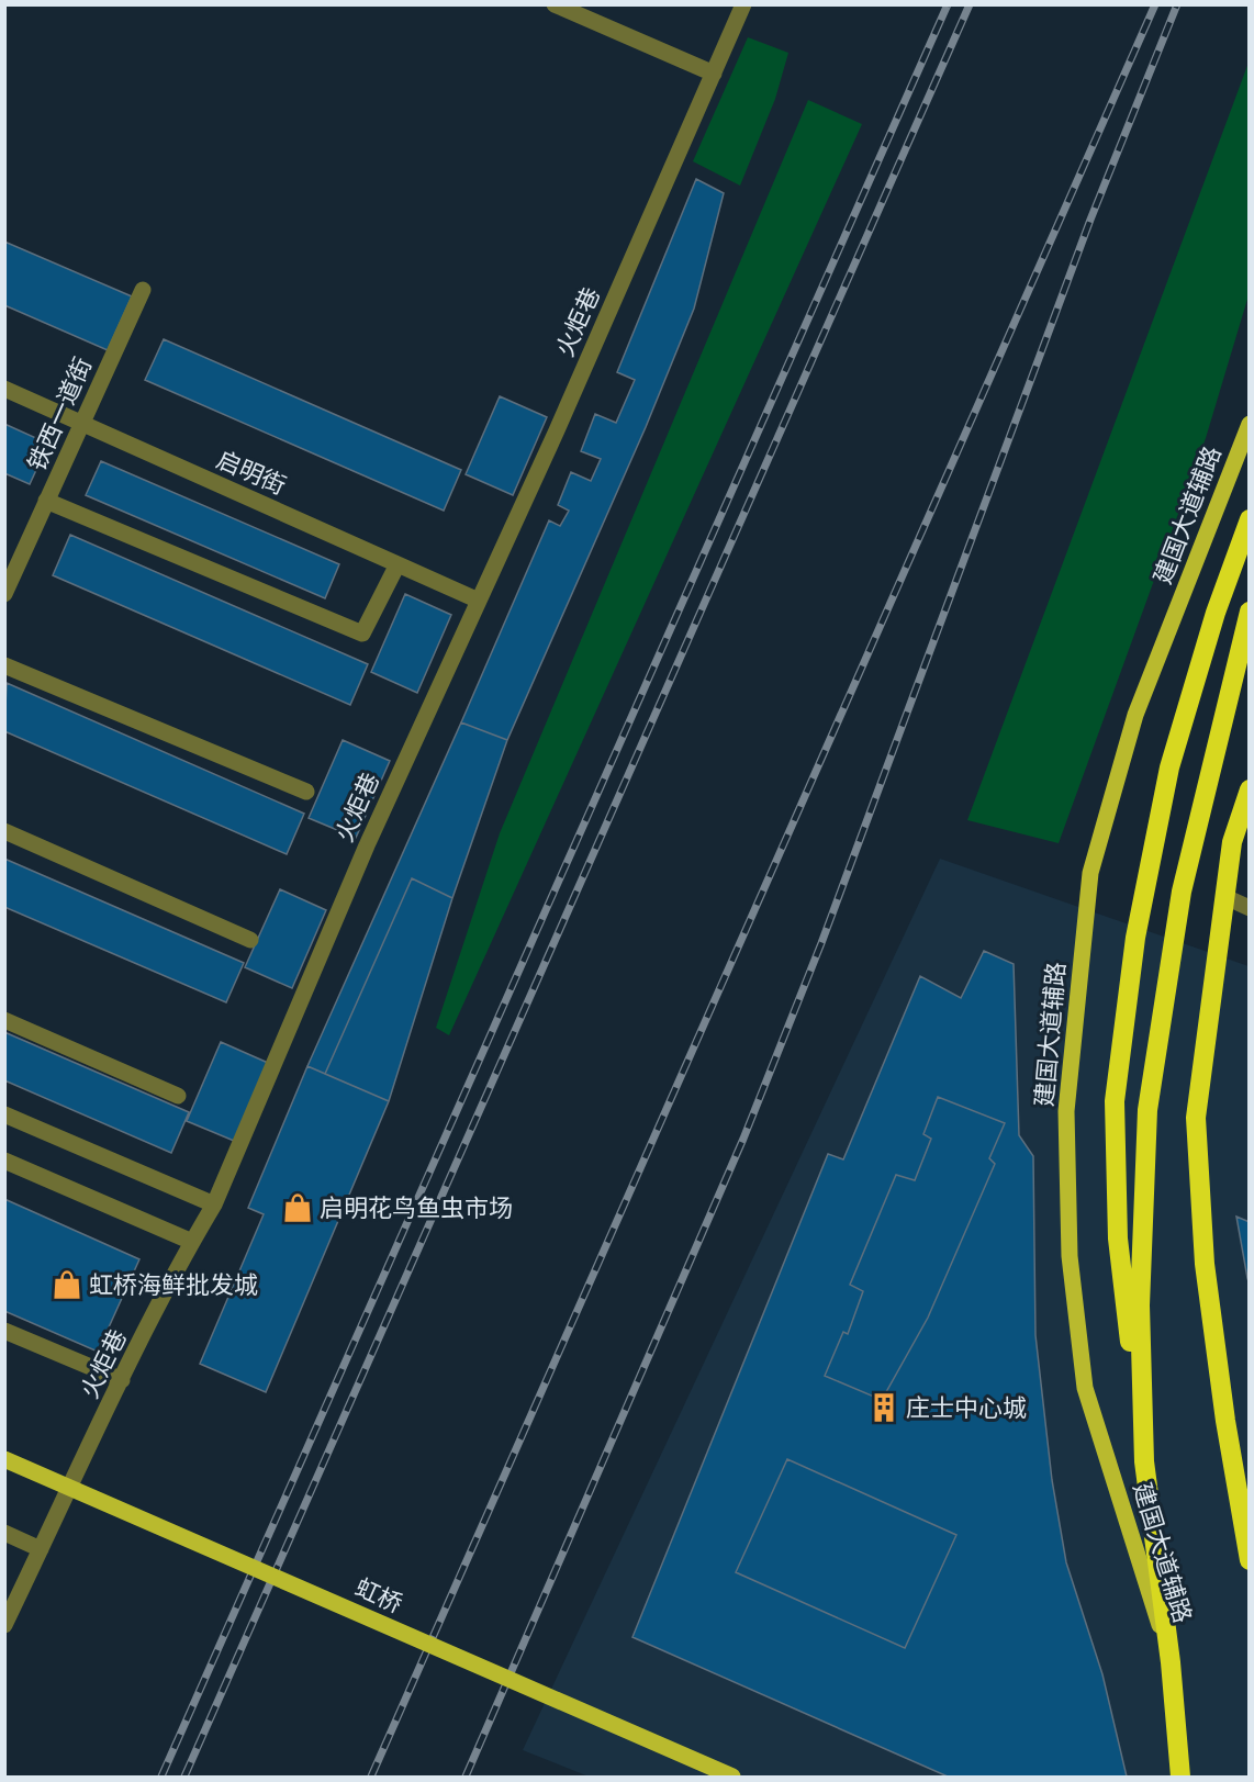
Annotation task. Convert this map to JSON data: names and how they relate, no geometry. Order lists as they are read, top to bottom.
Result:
{
  "streets": {
    "main road": ["建国大道辅路", "虹桥"],
    "street": ["火炬巷", "铁西一道街", "启明街"]
  },
  "crossings": [
    ["火炬巷", "启明街"],
    ["铁西一道街", "启明街"]
  ],
  "places": {
    "shop": ["启明花鸟鱼虫市场", "虹桥海鲜批发城"],
    "building": ["庄士中心城"]
  }
}
